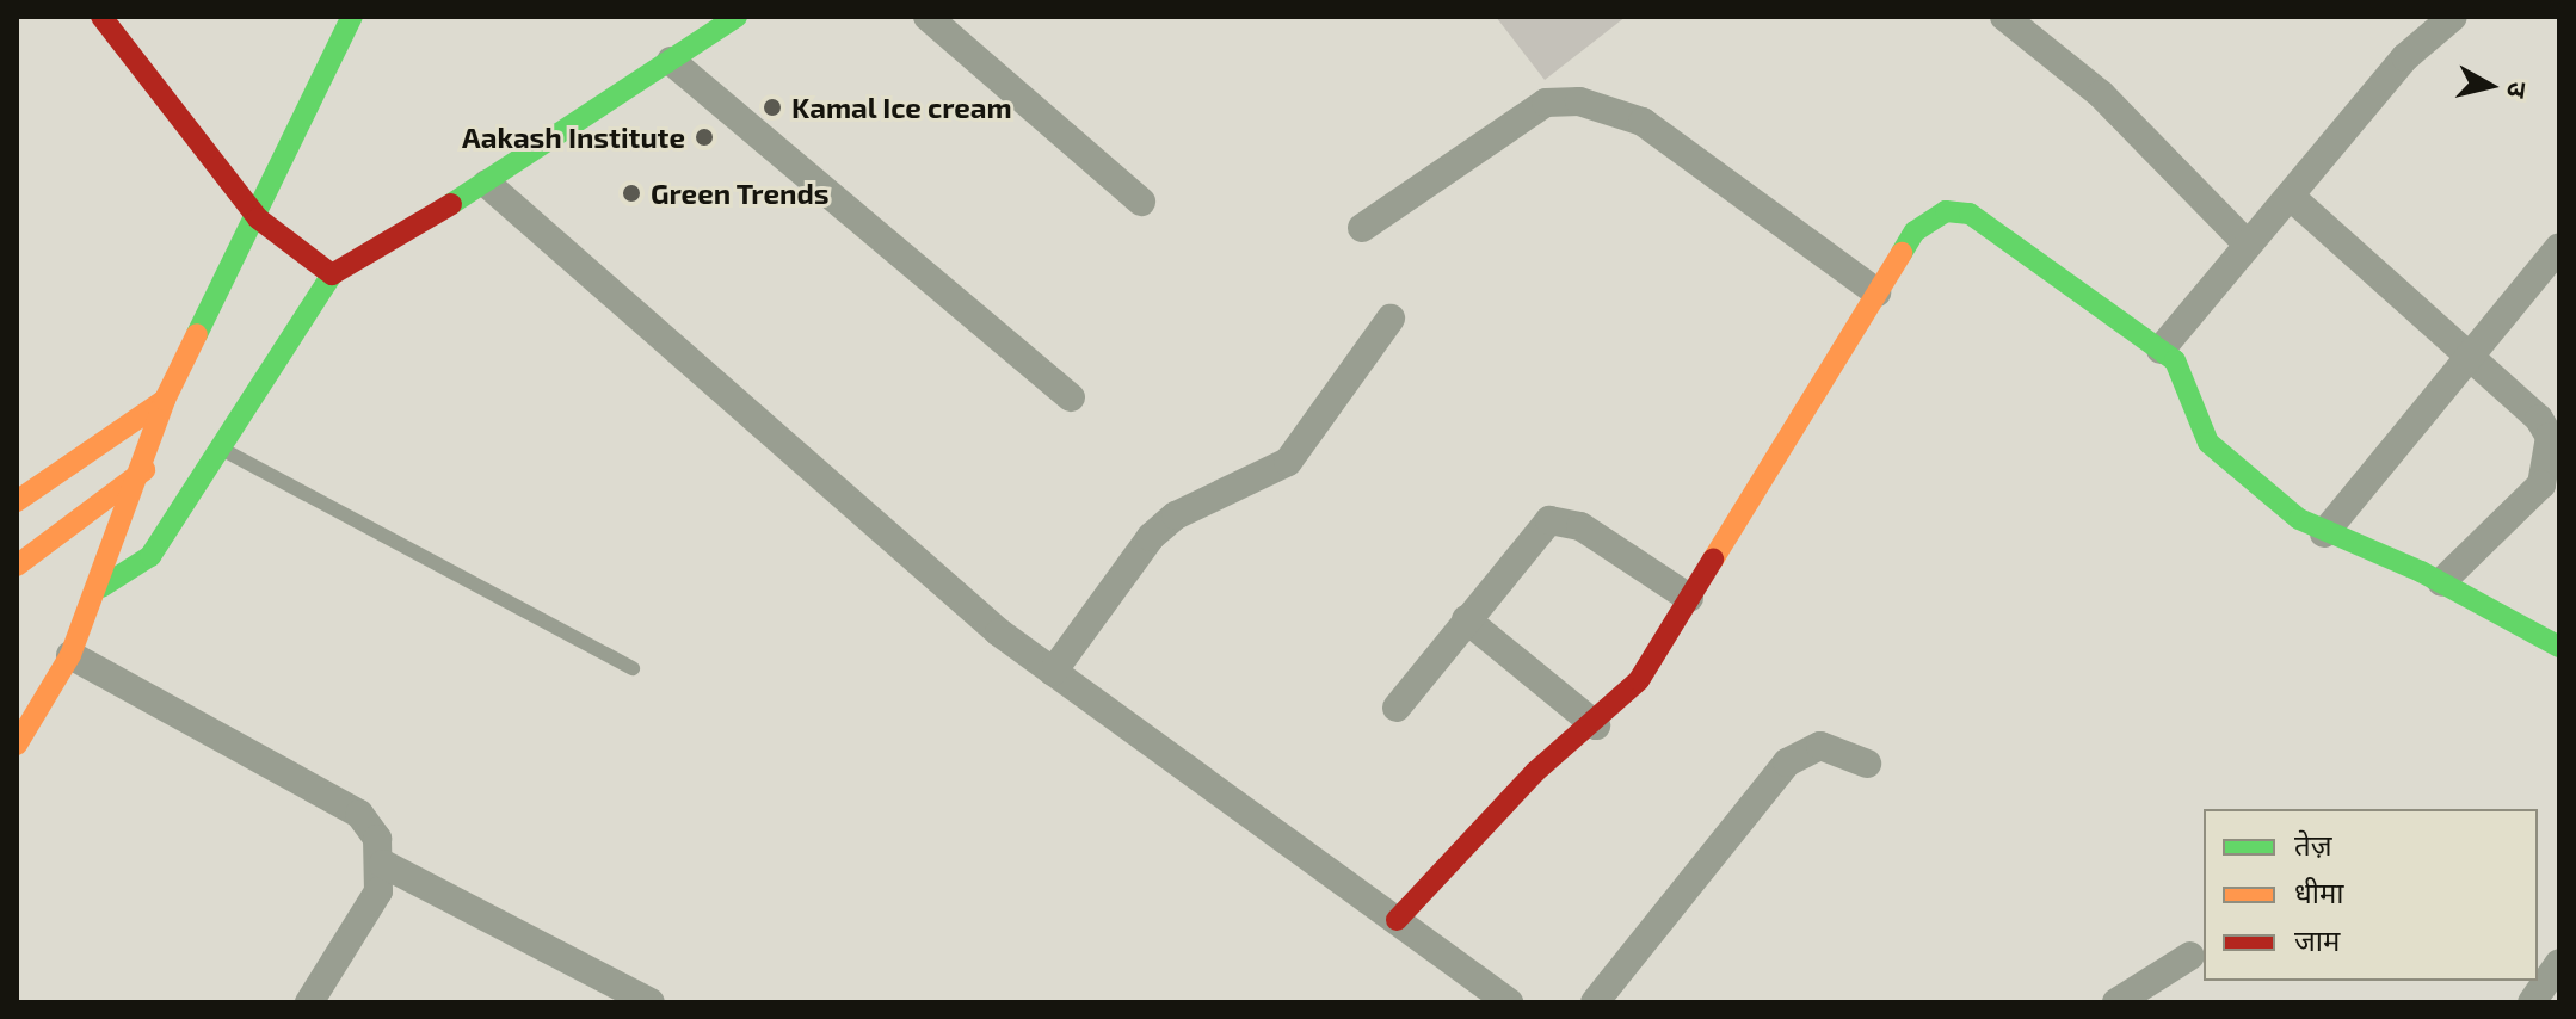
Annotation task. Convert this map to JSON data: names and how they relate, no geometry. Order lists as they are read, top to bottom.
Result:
{
  "places": ["Kamal Ice cream", "Aakash Institute", "Green Trends"],
  "legend": ["तेज़", "धीमा", "जाम"],
  "north": "right"
}
